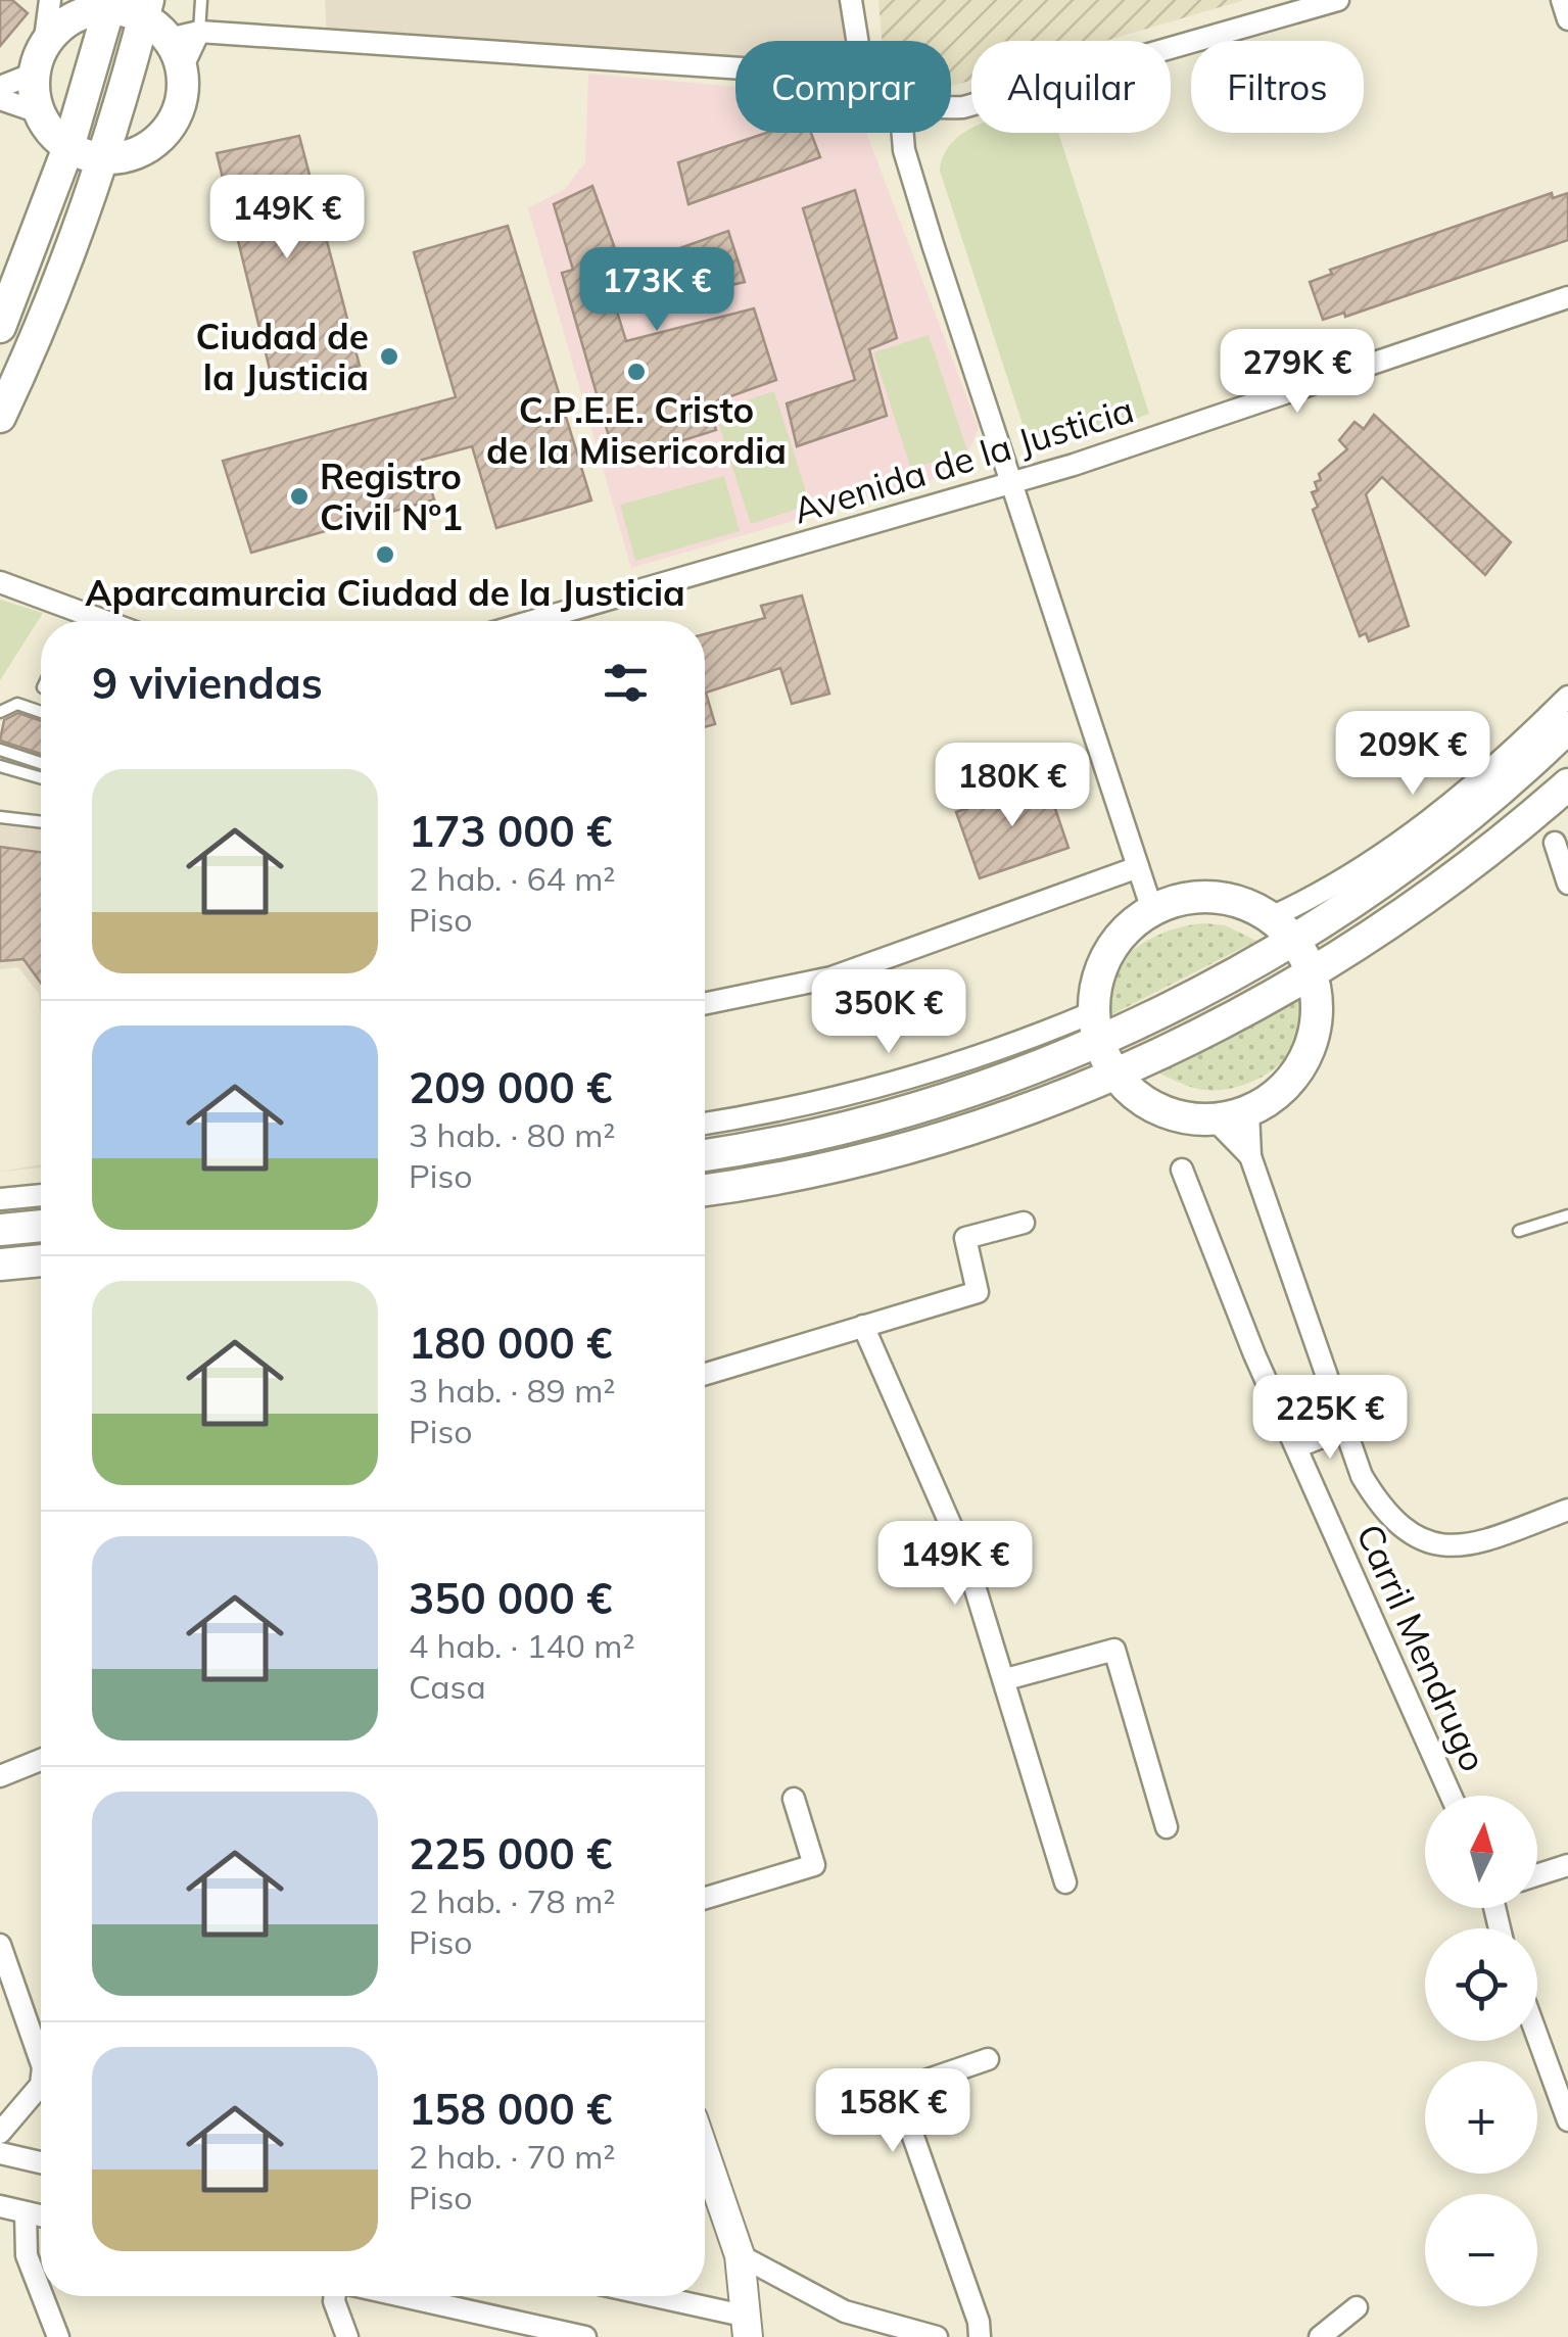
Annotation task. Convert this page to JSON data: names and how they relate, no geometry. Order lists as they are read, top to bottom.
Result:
{
  "streets": {
    "street": ["Avenida de la Justicia", "Carril Mendrugo"]
  },
  "places": [
    "Ciudad de la Justicia",
    "C.P.E.E. Cristo de la Misericordia",
    "Registro Civil Nº1",
    "Aparcamurcia Ciudad de la Justicia"
  ],
  "north": "top",
  "page": {
    "chip": ["Comprar", "Alquilar", "Filtros"],
    "price": [
      "149K €",
      "173K €",
      "279K €",
      "209K €",
      "180K €",
      "350K €",
      "225K €",
      "149K €",
      "158K €"
    ],
    "heading": "9 viviendas",
    "list": [
      {
        "name": "173 000 €",
        "note": "2 hab. · 64 m² · Piso"
      },
      {
        "name": "209 000 €",
        "note": "3 hab. · 80 m² · Piso"
      },
      {
        "name": "180 000 €",
        "note": "3 hab. · 89 m² · Piso"
      },
      {
        "name": "350 000 €",
        "note": "4 hab. · 140 m² · Casa"
      },
      {
        "name": "225 000 €",
        "note": "2 hab. · 78 m² · Piso"
      },
      {
        "name": "158 000 €",
        "note": "2 hab. · 70 m² · Piso"
      }
    ],
    "map_buttons": ["+", "−"]
  }
}
